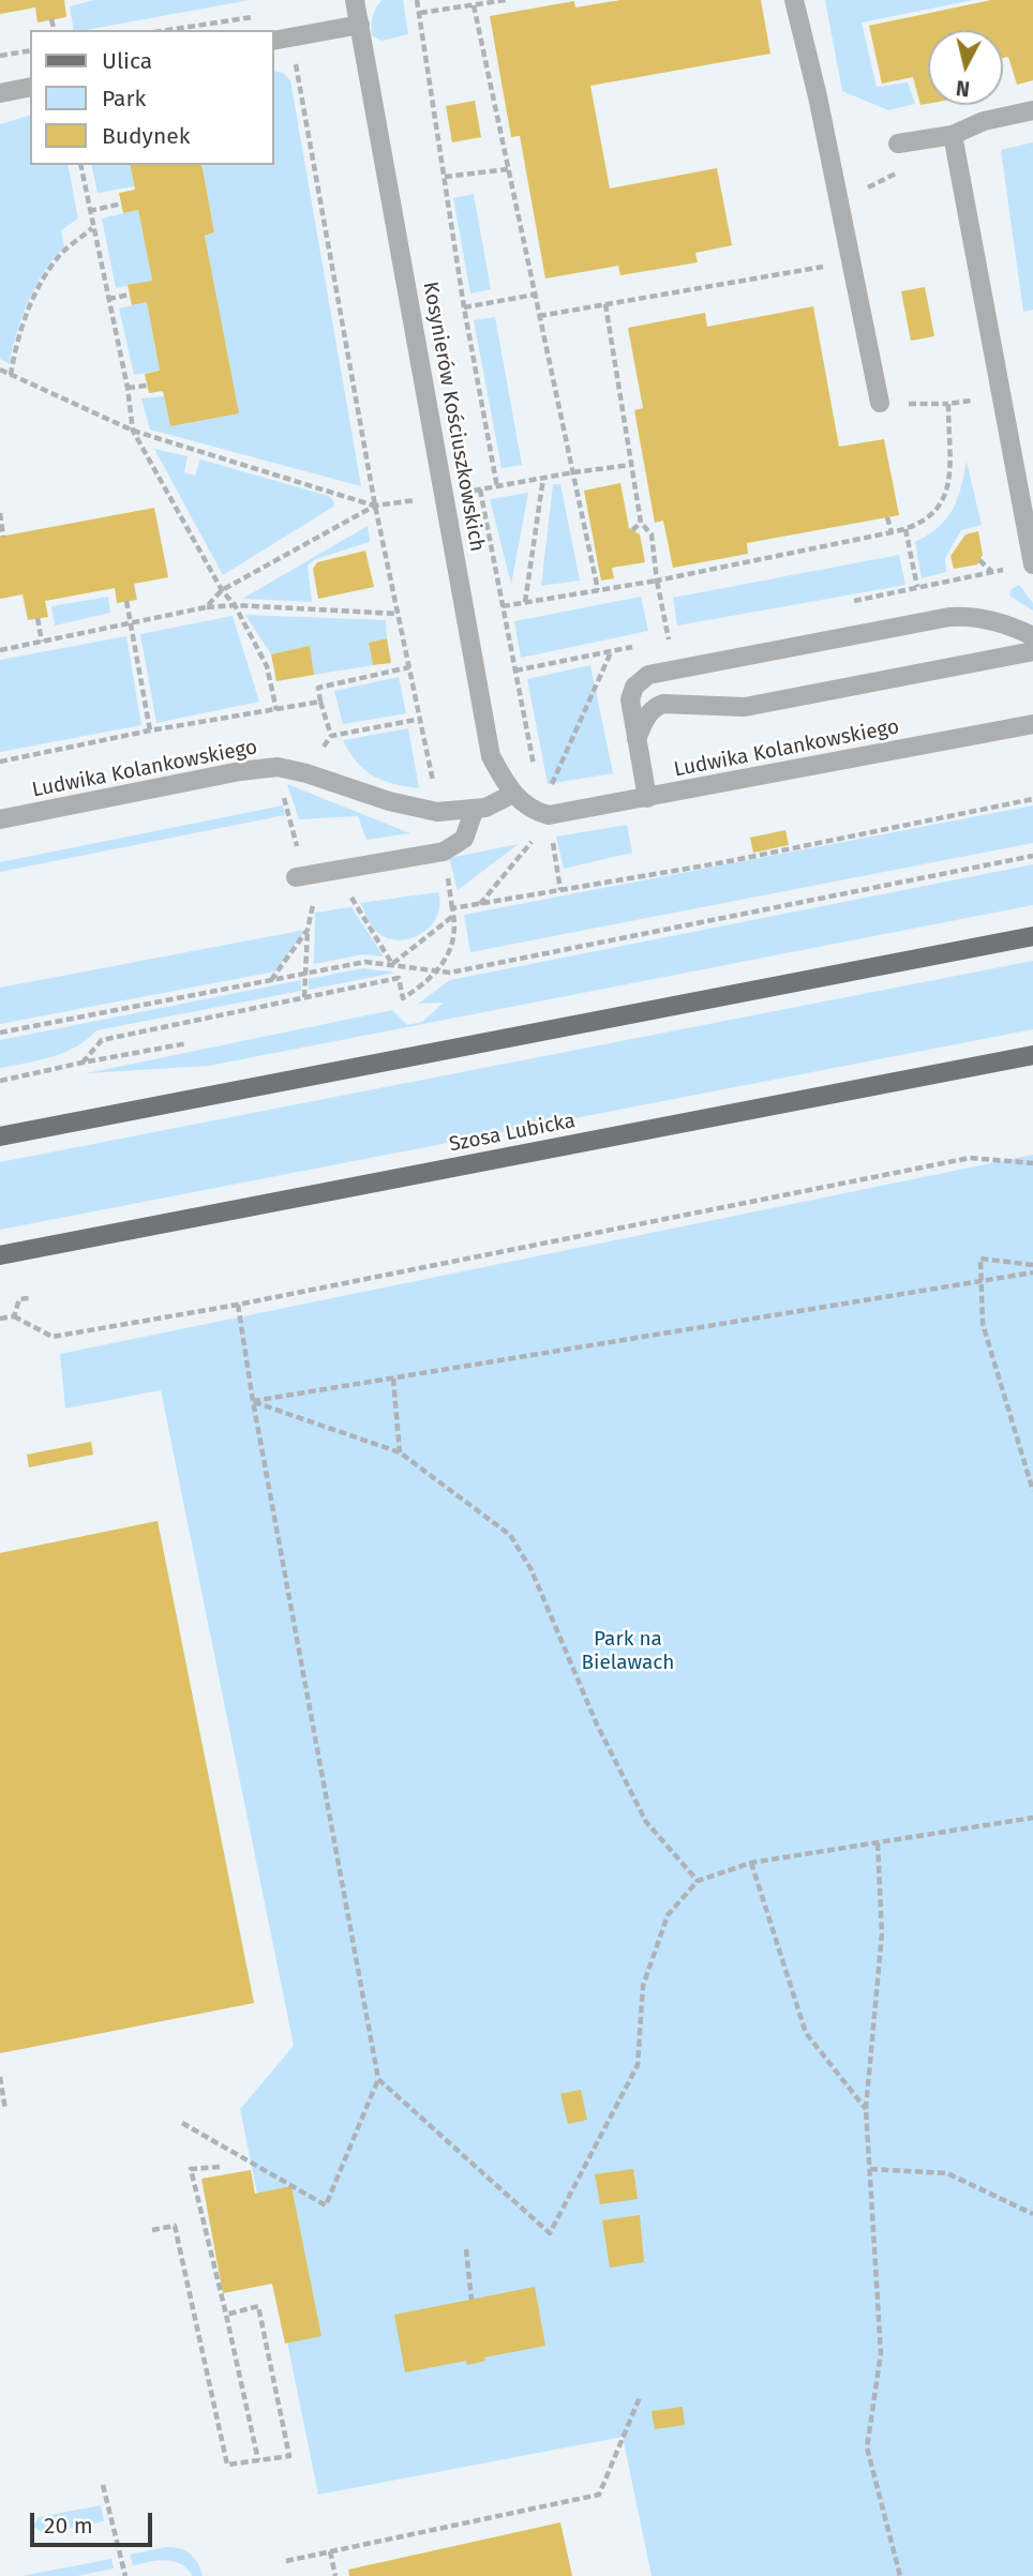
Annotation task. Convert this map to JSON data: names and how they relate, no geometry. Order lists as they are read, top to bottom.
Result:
{
  "streets": {
    "main road": ["Szosa Lubicka"],
    "street": ["Kosynierów Kościuszkowskich", "Ludwika Kolankowskiego"]
  },
  "crossings": [
    ["Kosynierów Kościuszkowskich", "Ludwika Kolankowskiego"]
  ],
  "parks": ["Park na Bielawach"],
  "legend": ["Ulica", "Park", "Budynek"],
  "scale_bar": "20 m",
  "north": "bottom"
}
